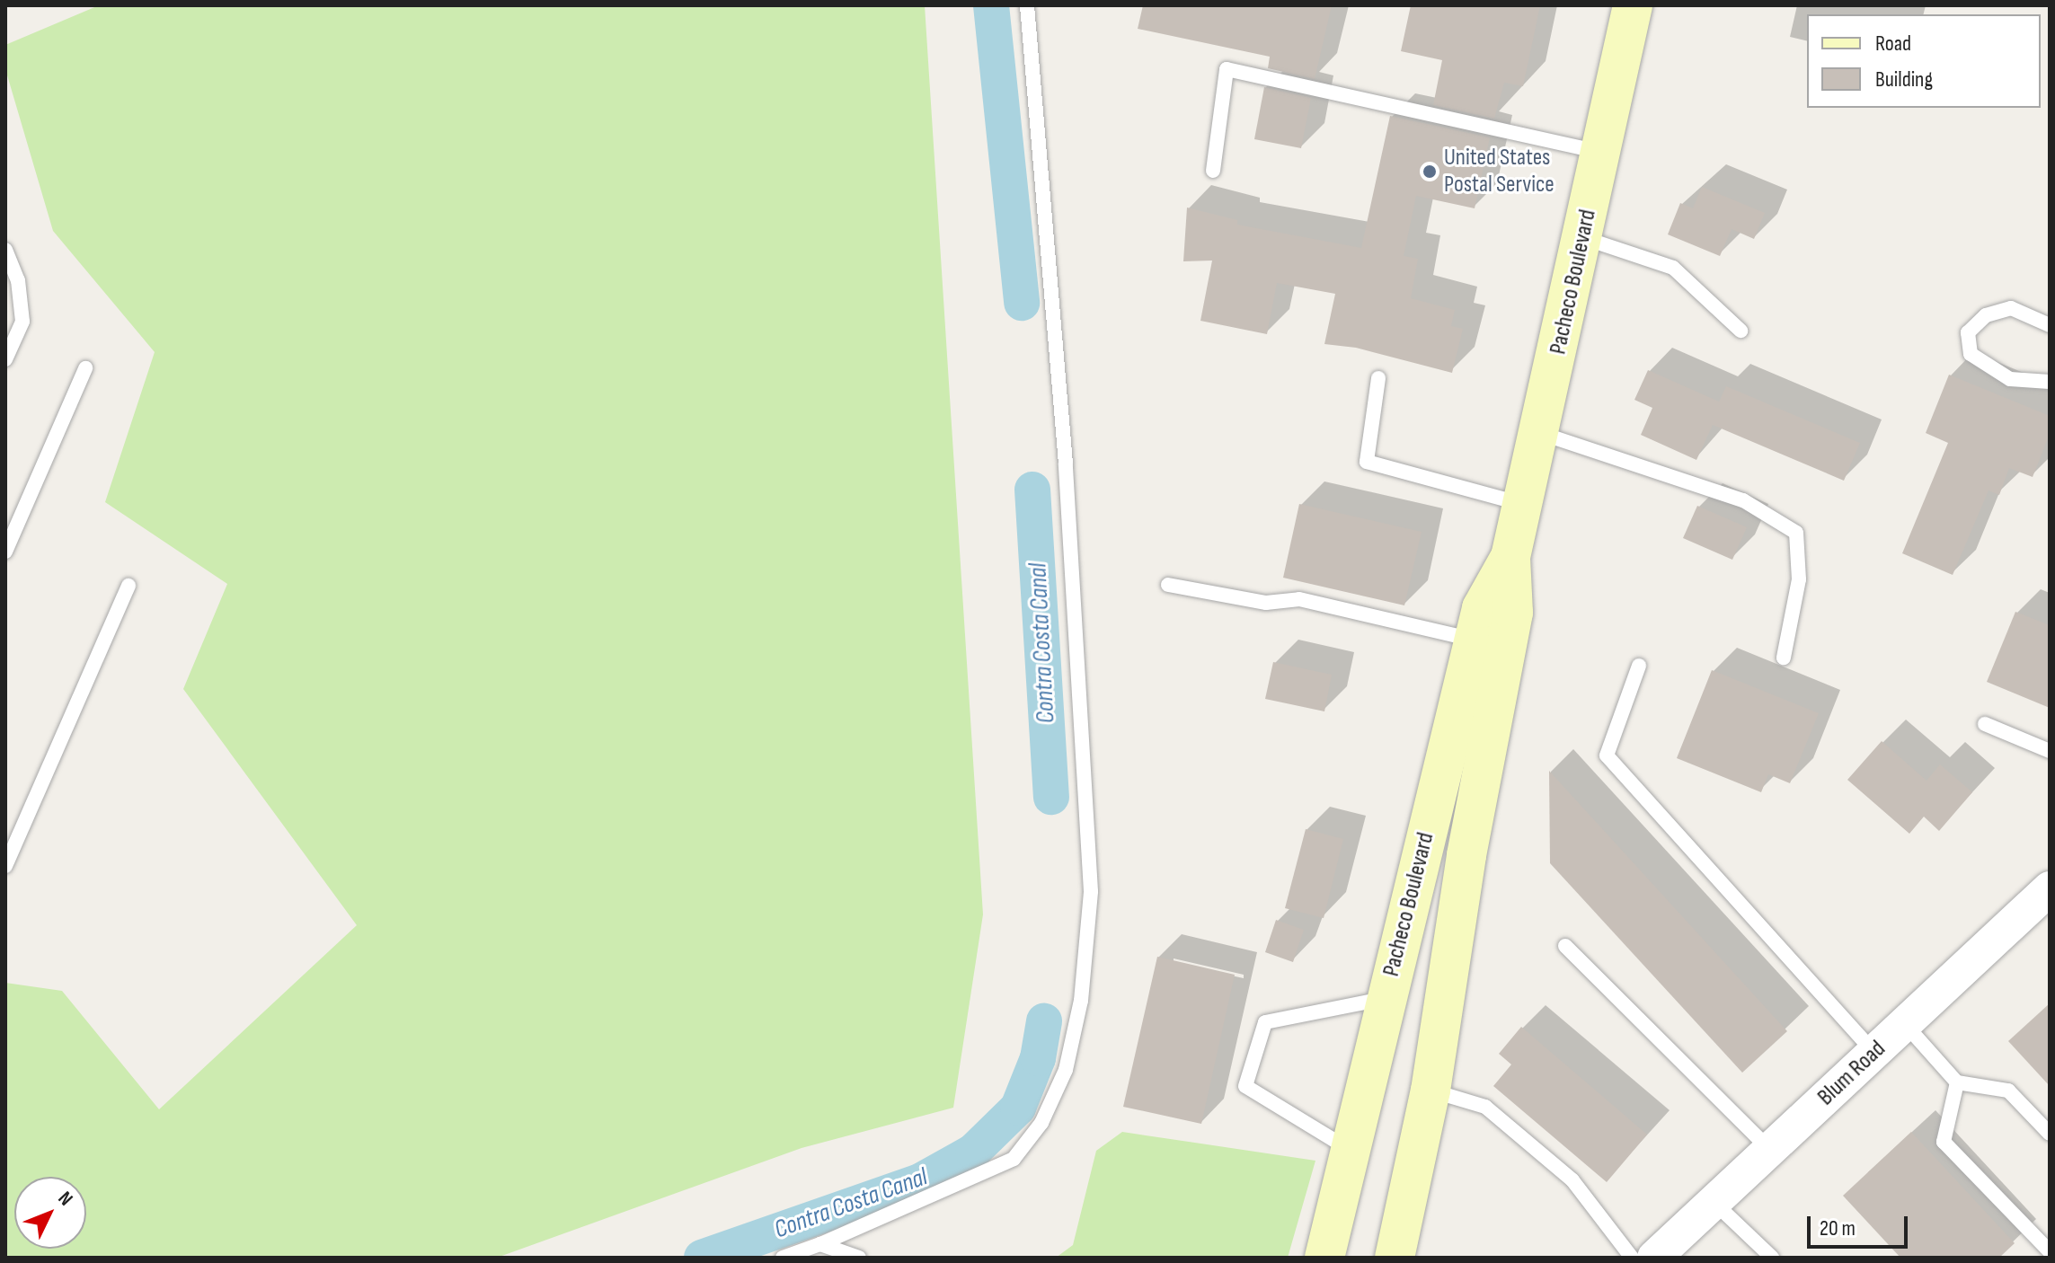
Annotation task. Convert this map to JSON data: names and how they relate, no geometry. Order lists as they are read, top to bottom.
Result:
{
  "streets": {
    "main road": ["Pacheco Boulevard"],
    "street": ["Blum Road"]
  },
  "water": ["Contra Costa Canal"],
  "places": ["United States Postal Service"],
  "legend": ["Road", "Building"],
  "scale_bar": "20 m",
  "north": "top right"
}
